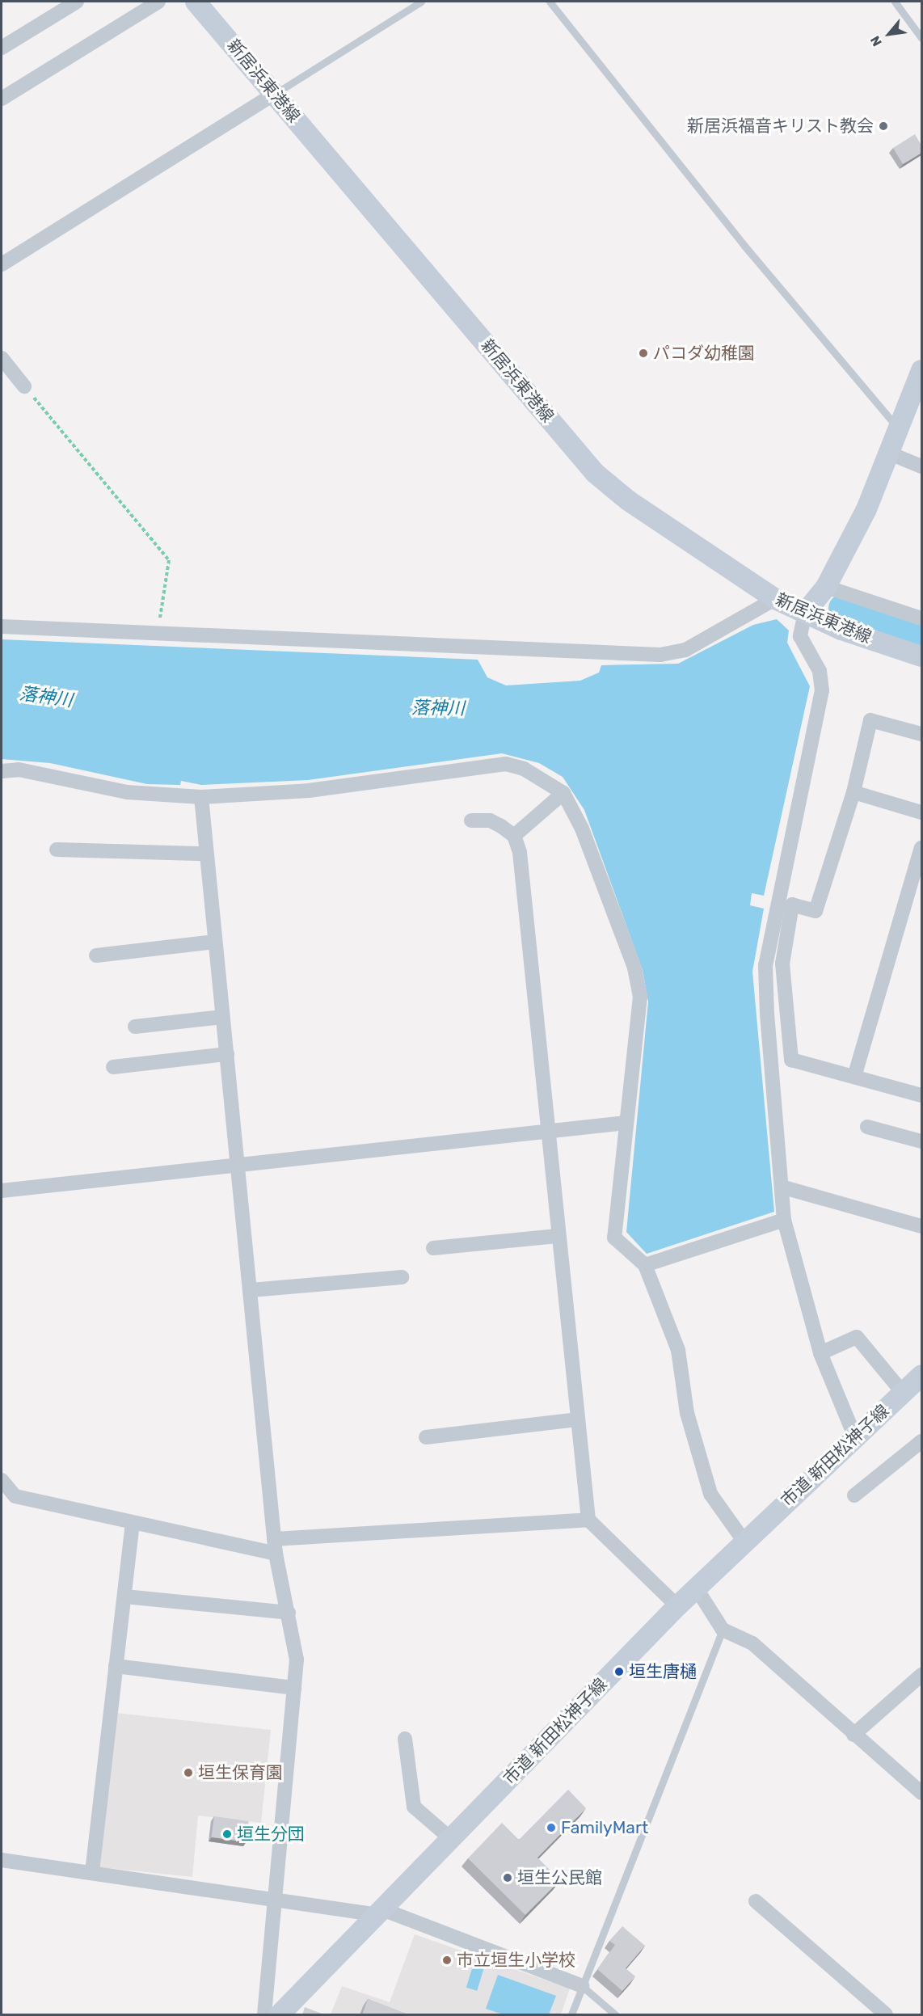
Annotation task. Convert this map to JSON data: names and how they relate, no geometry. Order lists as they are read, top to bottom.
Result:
{
  "streets": {
    "street": ["新居浜東港線", "市道 新田松神子線"]
  },
  "water": ["落神川"],
  "places": [
    "新居浜福音キリスト教会",
    "パコダ幼稚園",
    "垣生唐樋",
    "垣生保育園",
    "FamilyMart",
    "垣生分団",
    "垣生公民館",
    "市立垣生小学校"
  ],
  "north": "bottom left"
}
